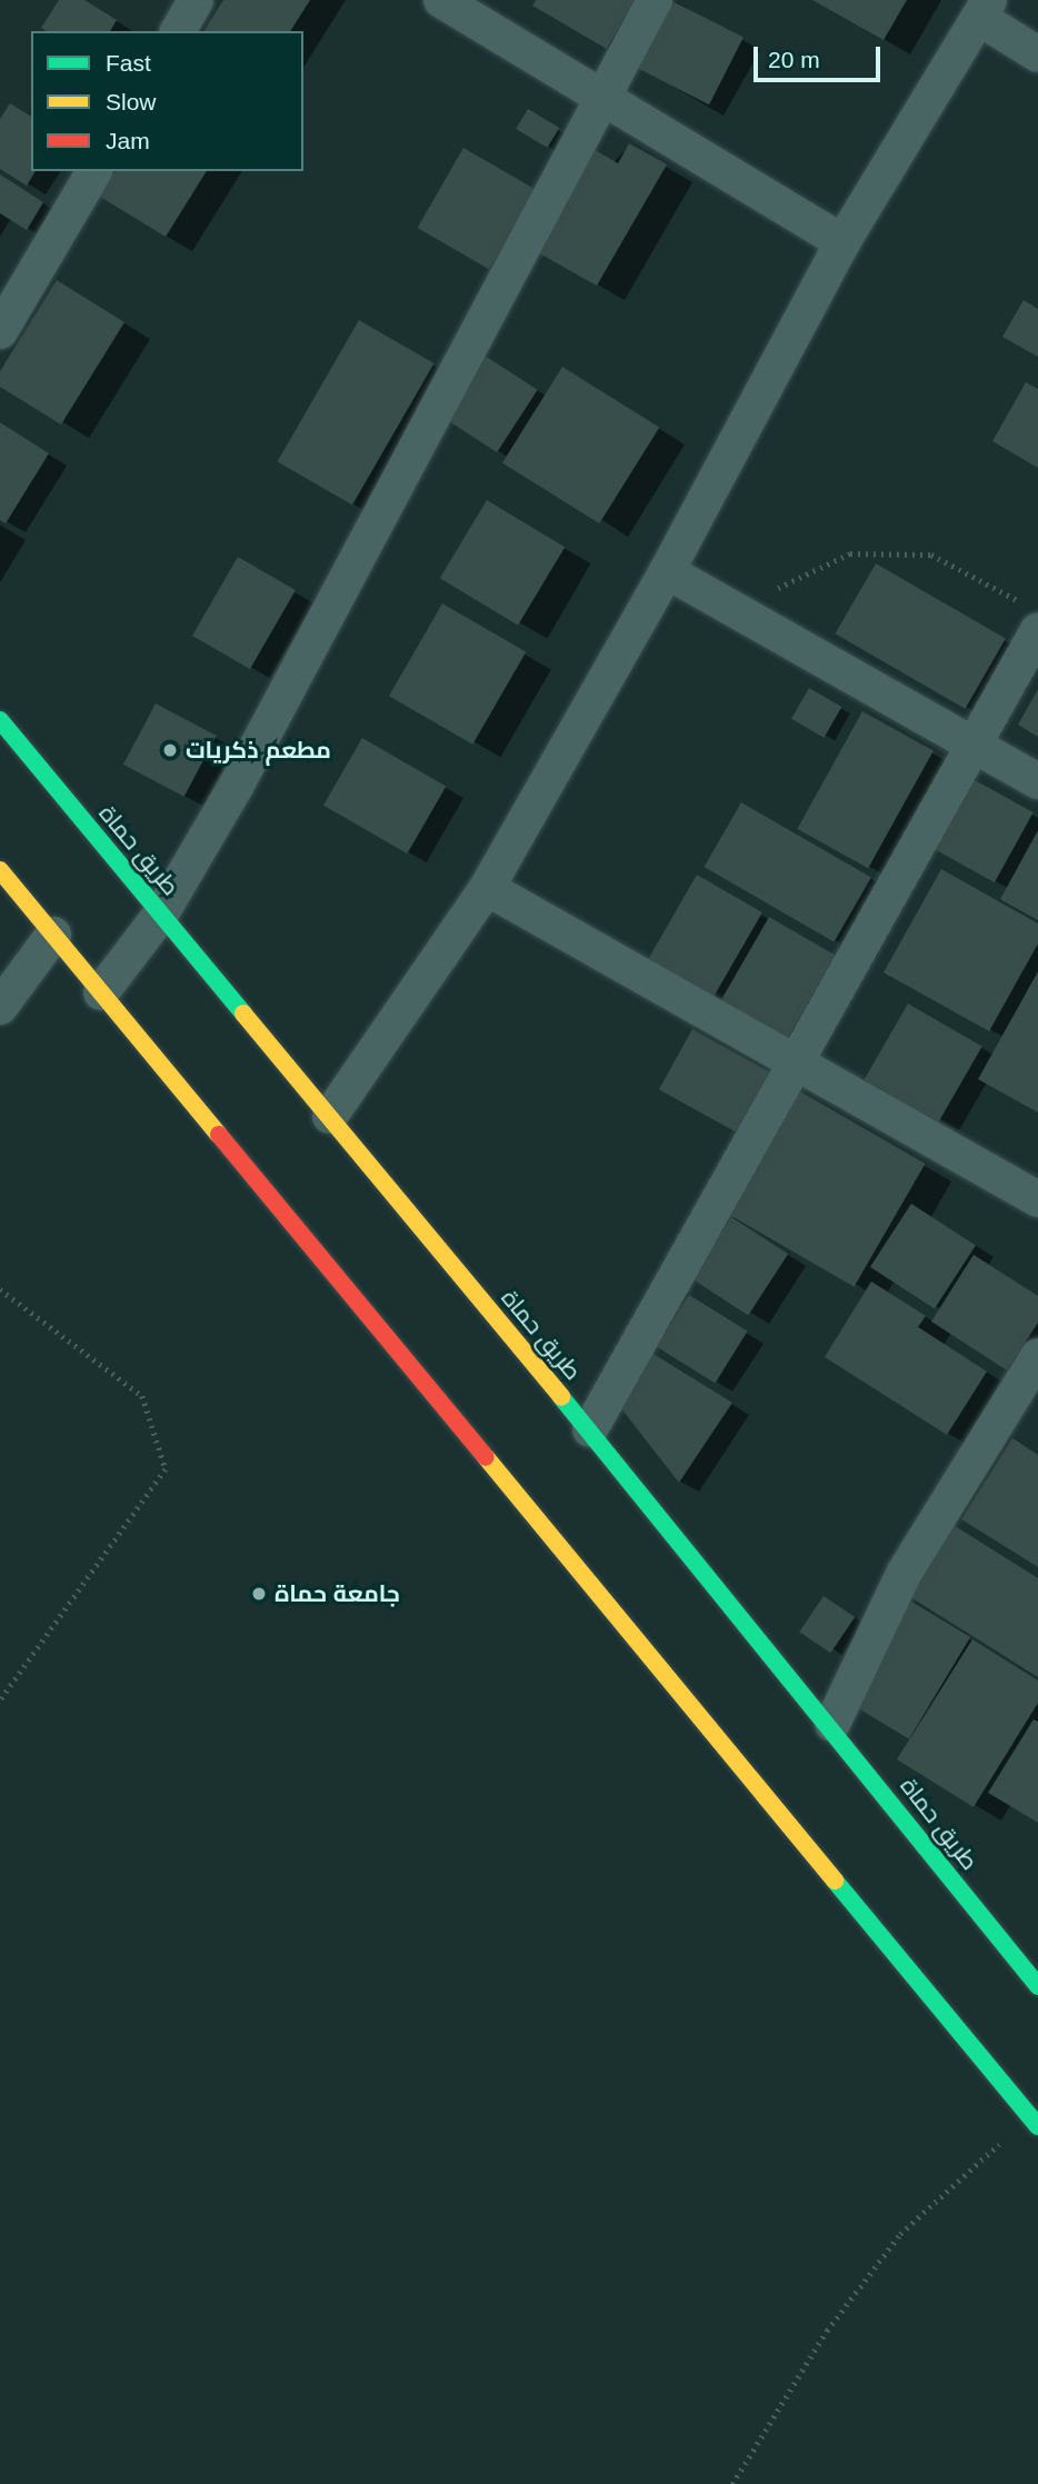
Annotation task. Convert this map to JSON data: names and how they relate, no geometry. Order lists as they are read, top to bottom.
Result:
{
  "streets": {
    "main road": ["طريق حماة"]
  },
  "places": ["مطعم ذكريات", "جامعة حماة"],
  "legend": ["Fast", "Slow", "Jam"],
  "scale_bar": "20 m"
}
